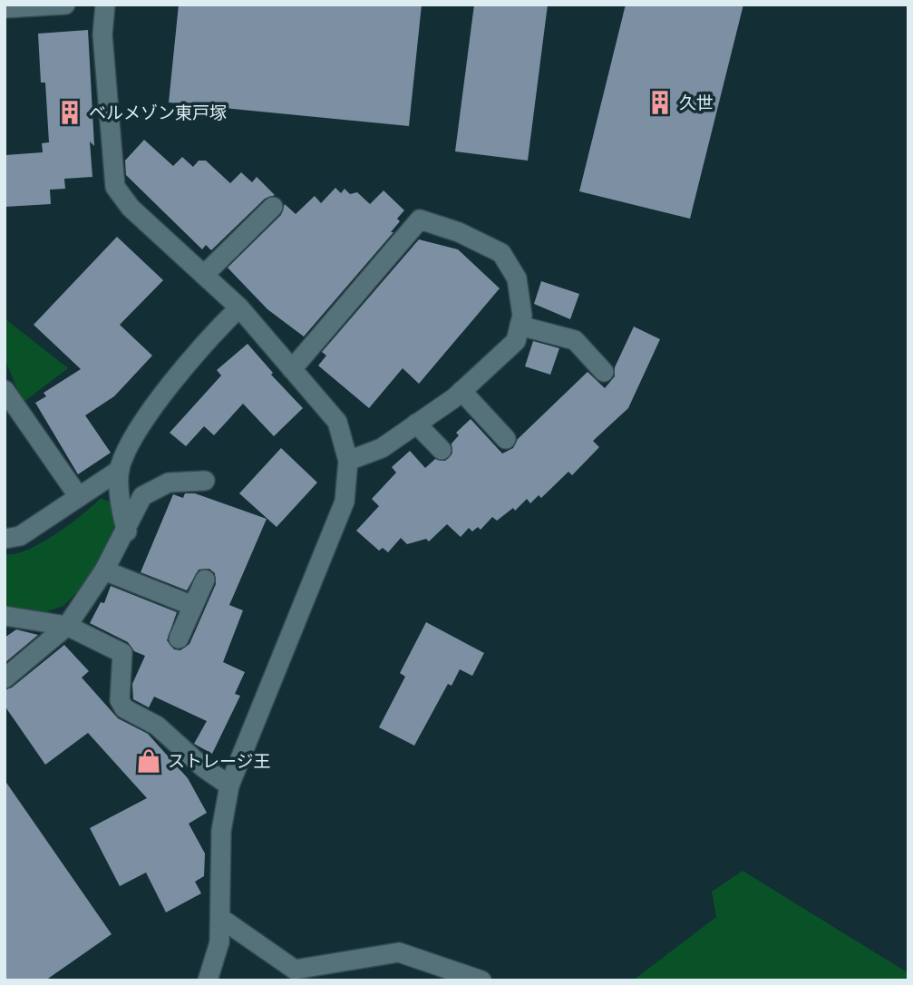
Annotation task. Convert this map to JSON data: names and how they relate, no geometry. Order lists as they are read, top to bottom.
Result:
{
  "places": {
    "building": ["久世", "ベルメゾン東戸塚"],
    "shop": ["ストレージ王"]
  }
}
